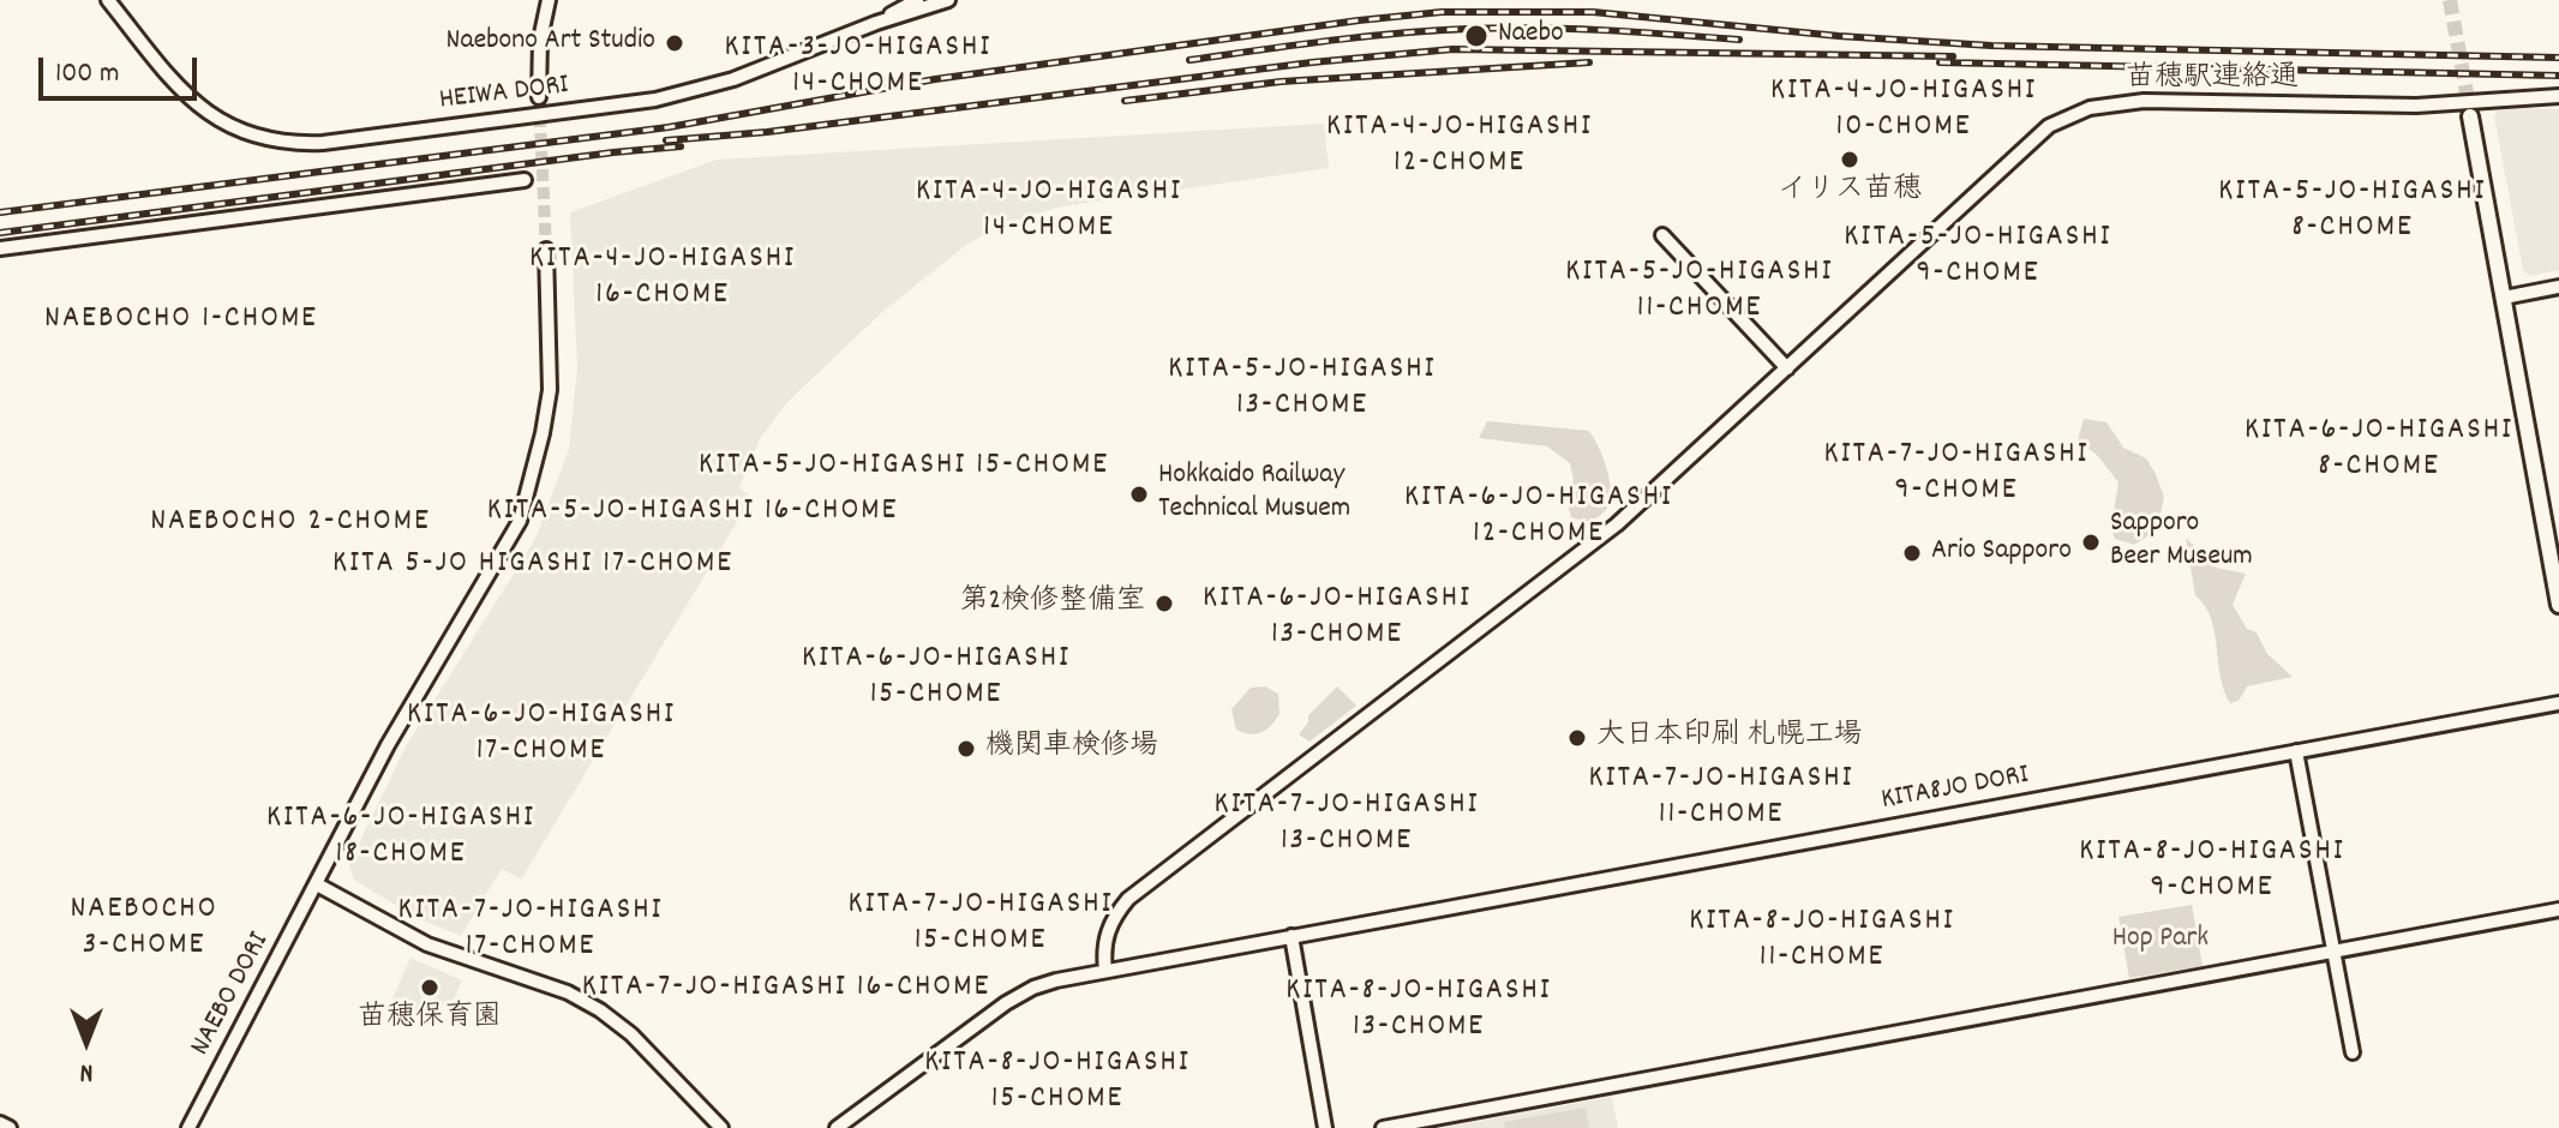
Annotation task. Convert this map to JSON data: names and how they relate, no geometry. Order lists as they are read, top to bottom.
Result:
{
  "streets": {
    "street": [
      "苗穂駅連絡通",
      "HEIWA DORI",
      "KITA8JO DORI",
      "NAEBO DORI"
    ]
  },
  "crossings": [
    ["苗穂駅連絡通", "KITA8JO DORI"]
  ],
  "districts": [
    "KITA-3-JO-HIGASHI 14-CHOME",
    "KITA-4-JO-HIGASHI 10-CHOME",
    "KITA-4-JO-HIGASHI 12-CHOME",
    "KITA-4-JO-HIGASHI 14-CHOME",
    "KITA-5-JO-HIGASHI 8-CHOME",
    "KITA-5-JO-HIGASHI 9-CHOME",
    "KITA-4-JO-HIGASHI 16-CHOME",
    "KITA-5-JO-HIGASHI 11-CHOME",
    "NAEBOCHO 1-CHOME",
    "KITA-5-JO-HIGASHI 13-CHOME",
    "KITA-6-JO-HIGASHI 8-CHOME",
    "KITA-7-JO-HIGASHI 9-CHOME",
    "KITA-5-JO-HIGASHI 15-CHOME",
    "KITA-6-JO-HIGASHI 12-CHOME",
    "KITA-5-JO-HIGASHI 16-CHOME",
    "NAEBOCHO 2-CHOME",
    "KITA 5-JO HIGASHI 17-CHOME",
    "KITA-6-JO-HIGASHI 13-CHOME",
    "KITA-6-JO-HIGASHI 15-CHOME",
    "KITA-6-JO-HIGASHI 17-CHOME",
    "KITA-7-JO-HIGASHI 11-CHOME",
    "KITA-7-JO-HIGASHI 13-CHOME",
    "KITA-6-JO-HIGASHI 18-CHOME",
    "KITA-8-JO-HIGASHI 9-CHOME",
    "KITA-7-JO-HIGASHI 15-CHOME",
    "NAEBOCHO 3-CHOME",
    "KITA-7-JO-HIGASHI 17-CHOME",
    "KITA-8-JO-HIGASHI 11-CHOME",
    "KITA-7-JO-HIGASHI 16-CHOME",
    "KITA-8-JO-HIGASHI 13-CHOME",
    "KITA-8-JO-HIGASHI 15-CHOME"
  ],
  "parks": ["Hop Park"],
  "places": [
    "Naebo",
    "Naebono Art Studio",
    "イリス苗穂",
    "Hokkaido Railway Technical Musuem",
    "Sapporo Beer Museum",
    "Ario Sapporo",
    "第2検修整備室",
    "大日本印刷 札幌工場",
    "機関車検修場",
    "苗穂保育園"
  ],
  "scale_bar": "100 m",
  "north": "bottom"
}
